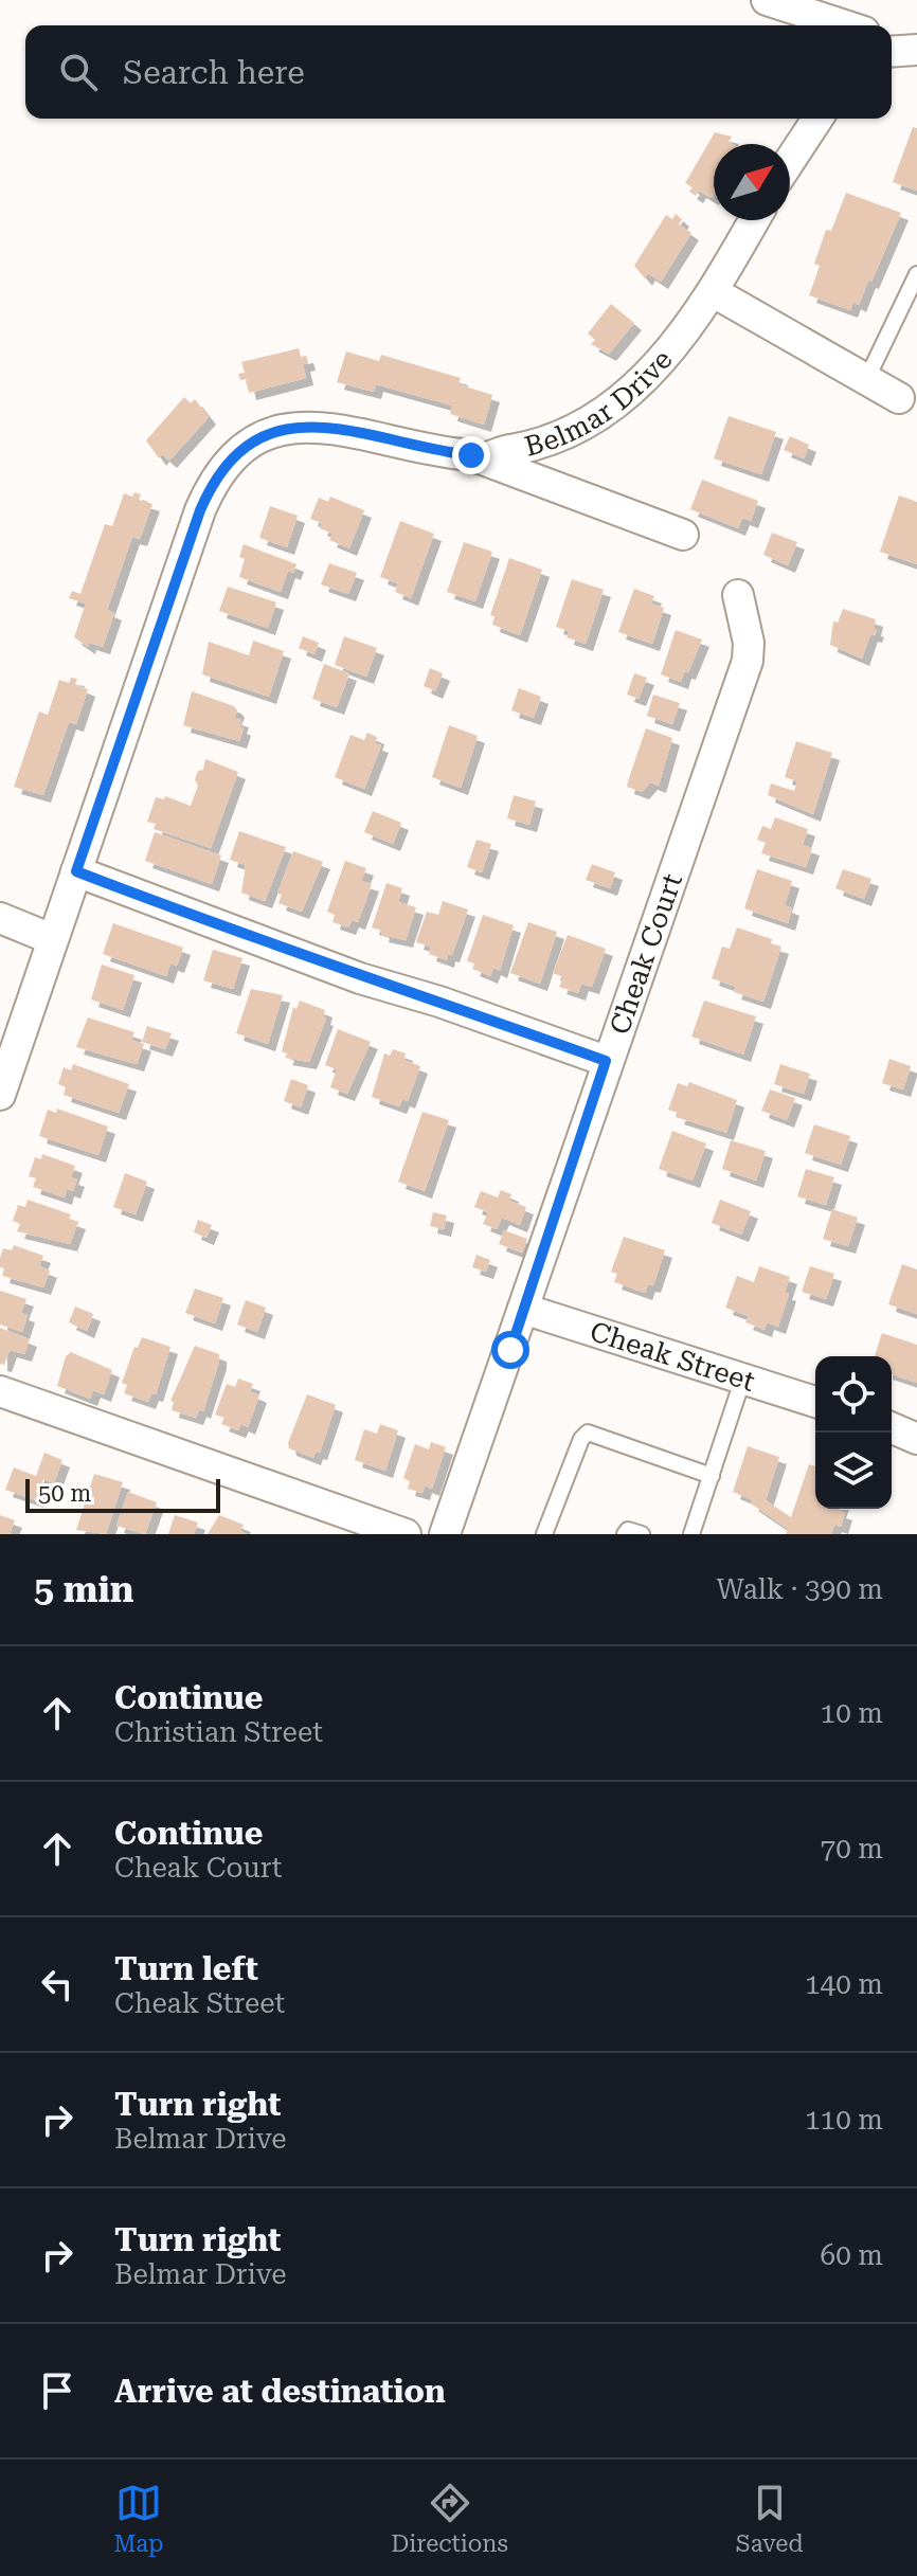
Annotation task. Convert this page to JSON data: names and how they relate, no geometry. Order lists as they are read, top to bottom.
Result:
{
  "streets": {
    "street": ["Belmar Drive", "Cheak Court", "Cheak Street"]
  },
  "crossings": [
    ["Cheak Court", "Cheak Street"]
  ],
  "scale_bar": "50 m",
  "north": "top right",
  "page": {
    "search": "Search here",
    "scale": "50 m",
    "heading": ["5 min", "Walk · 390 m"],
    "list": [
      ["Continue", "Christian Street", "10 m"],
      ["Continue", "Cheak Court", "70 m"],
      ["Turn left", "Cheak Street", "140 m"],
      ["Turn right", "Belmar Drive", "110 m"],
      ["Turn right", "Belmar Drive", "60 m"],
      "Arrive at destination"
    ],
    "nav": ["Map", "Directions", "Saved"]
  }
}
